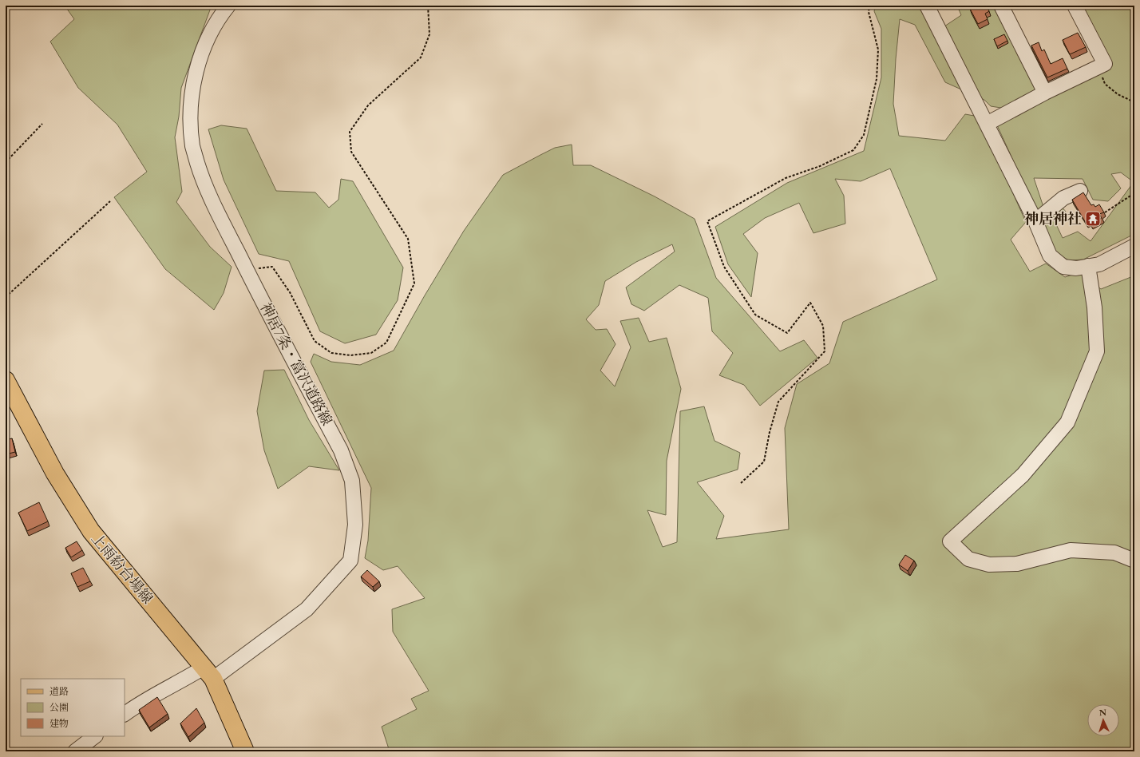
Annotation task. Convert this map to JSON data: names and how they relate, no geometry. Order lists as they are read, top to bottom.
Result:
{
  "streets": {
    "main road": ["上雨紛台場線"],
    "street": ["神居7条・富沢道路線"]
  },
  "crossings": [
    ["神居7条・富沢道路線", "上雨紛台場線"]
  ],
  "places": {
    "temple": ["神居神社"]
  },
  "legend": ["道路", "公園", "建物"],
  "north": "top"
}
